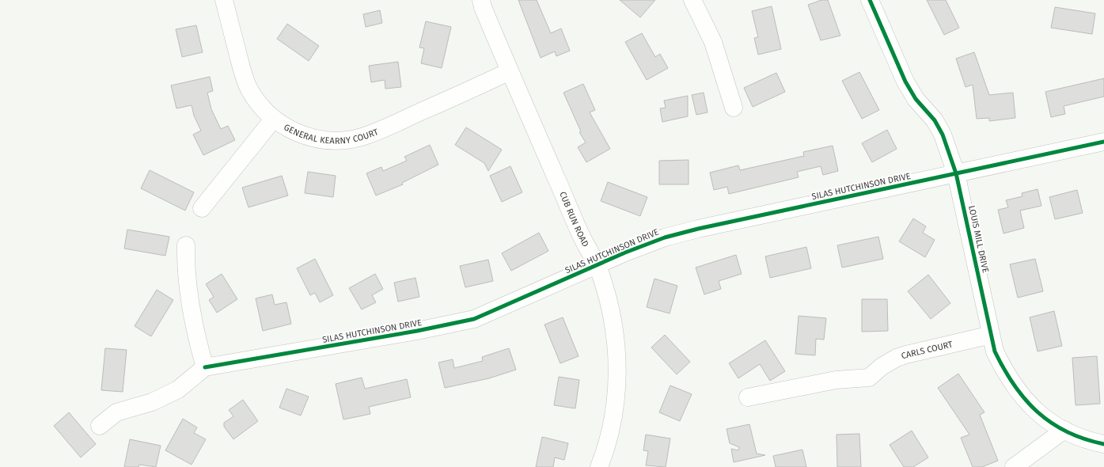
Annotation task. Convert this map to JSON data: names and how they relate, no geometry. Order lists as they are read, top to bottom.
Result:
{
  "streets": {
    "street": [
      "GENERAL KEARNY COURT",
      "SILAS HUTCHINSON DRIVE",
      "CUB RUN ROAD",
      "LOUIS MILL DRIVE",
      "CARLS COURT"
    ]
  },
  "crossings": [
    ["GENERAL KEARNY COURT", "CUB RUN ROAD"],
    ["SILAS HUTCHINSON DRIVE", "CUB RUN ROAD"],
    ["SILAS HUTCHINSON DRIVE", "LOUIS MILL DRIVE"],
    ["LOUIS MILL DRIVE", "CARLS COURT"]
  ]
}
